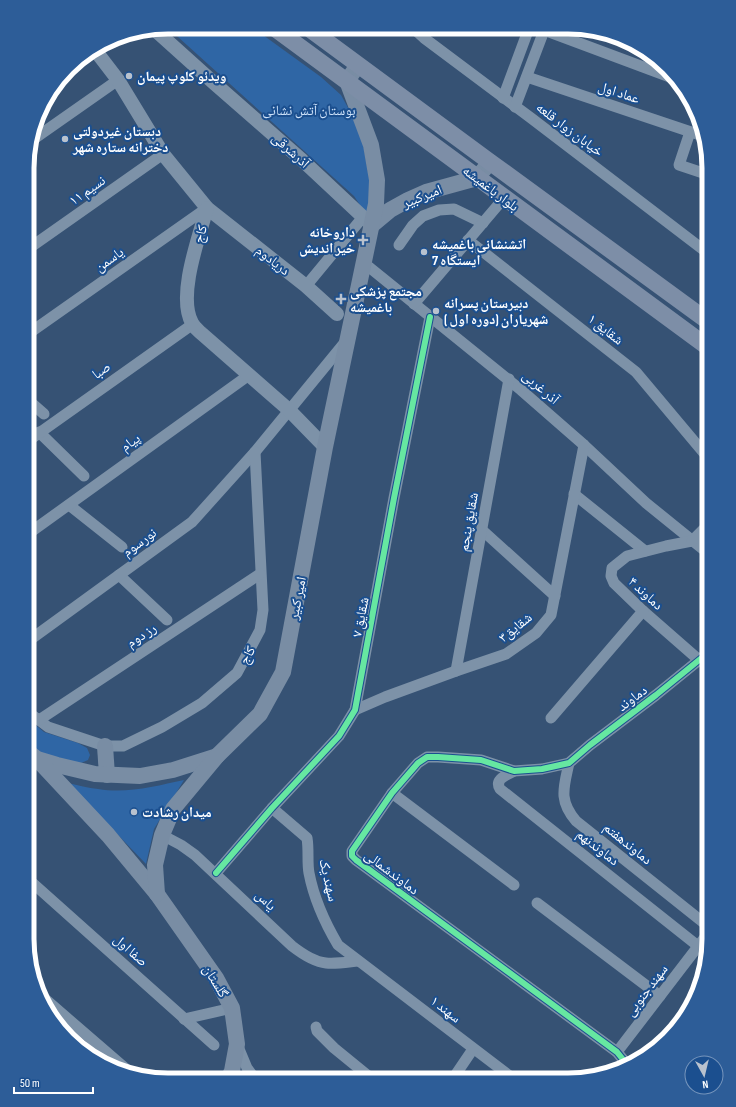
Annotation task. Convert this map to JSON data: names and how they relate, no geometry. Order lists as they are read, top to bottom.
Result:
{
  "streets": {
    "main road": [
      "بلوار باغمیشه",
      "امیرکبیر",
      "امیر کبیر",
      "گلستان"
    ],
    "street": [
      "عماد اول",
      "خیابان زوار قلعه",
      "آذرشرقی",
      "نسیم ۱۱",
      "کاج",
      "یاسمن",
      "دریادوم",
      "شقایق ۱",
      "صبا",
      "آذر غربی",
      "پیام",
      "شقایق پنجم",
      "نورسوم",
      "دماوند ۴",
      "شقایق ۷",
      "شقایق۳",
      "رز دوم",
      "دماوند",
      "دماوندهفتم",
      "دماوندنهم",
      "دماوندشمالی",
      "سهند یک",
      "یاس",
      "صفا اول",
      "سهند جنوبی",
      "سهند ۱"
    ]
  },
  "crossings": [
    ["آذرشرقی", "امیرکبیر"],
    ["آذرشرقی", "امیر کبیر"],
    ["بلوار باغمیشه", "امیرکبیر"],
    ["بلوار باغمیشه", "امیر کبیر"],
    ["نسیم ۱۱", "کاج"],
    ["امیرکبیر", "امیر کبیر"],
    ["کاج", "یاسمن"],
    ["کاج", "دریادوم"],
    ["کاج", "صبا"],
    ["کاج", "نورسوم"],
    ["کاج", "رز دوم"],
    ["یاسمن", "دریادوم"],
    ["آذر غربی", "شقایق پنجم"],
    ["آذر غربی", "دماوند ۴"],
    ["آذر غربی", "امیر کبیر"],
    ["آذر غربی", "شقایق ۷"],
    ["آذر غربی", "شقایق۳"],
    ["شقایق پنجم", "شقایق۳"],
    ["دماوند ۴", "دماوند"],
    ["شقایق ۷", "شقایق۳"],
    ["شقایق ۷", "سهند یک"],
    ["شقایق ۷", "یاس"],
    ["دماوند", "دماوندهفتم"],
    ["دماوند", "دماوندشمالی"],
    ["دماوندهفتم", "دماوندشمالی"],
    ["دماوندنهم", "دماوندشمالی"],
    ["دماوندنهم", "سهند جنوبی"],
    ["دماوندشمالی", "سهند جنوبی"],
    ["سهند یک", "یاس"],
    ["سهند یک", "سهند ۱"],
    ["یاس", "سهند ۱"]
  ],
  "parks": ["بوستان آتش نشانی"],
  "places": {
    "other": [
      "ویدئو کلوپ پیمان",
      "دبستان غیردولتی دخترانه ستاره شهر",
      "اتشنشانی باغمیشه ایستگاه 7",
      "دبیرستان پسرانه شهریاران (دوره اول )",
      "میدان رشادت"
    ],
    "health": ["داروخانه خیر اندیش", "مجتمع پزشکی باغمیشه"]
  },
  "scale_bar": "50 m",
  "north": "bottom"
}
